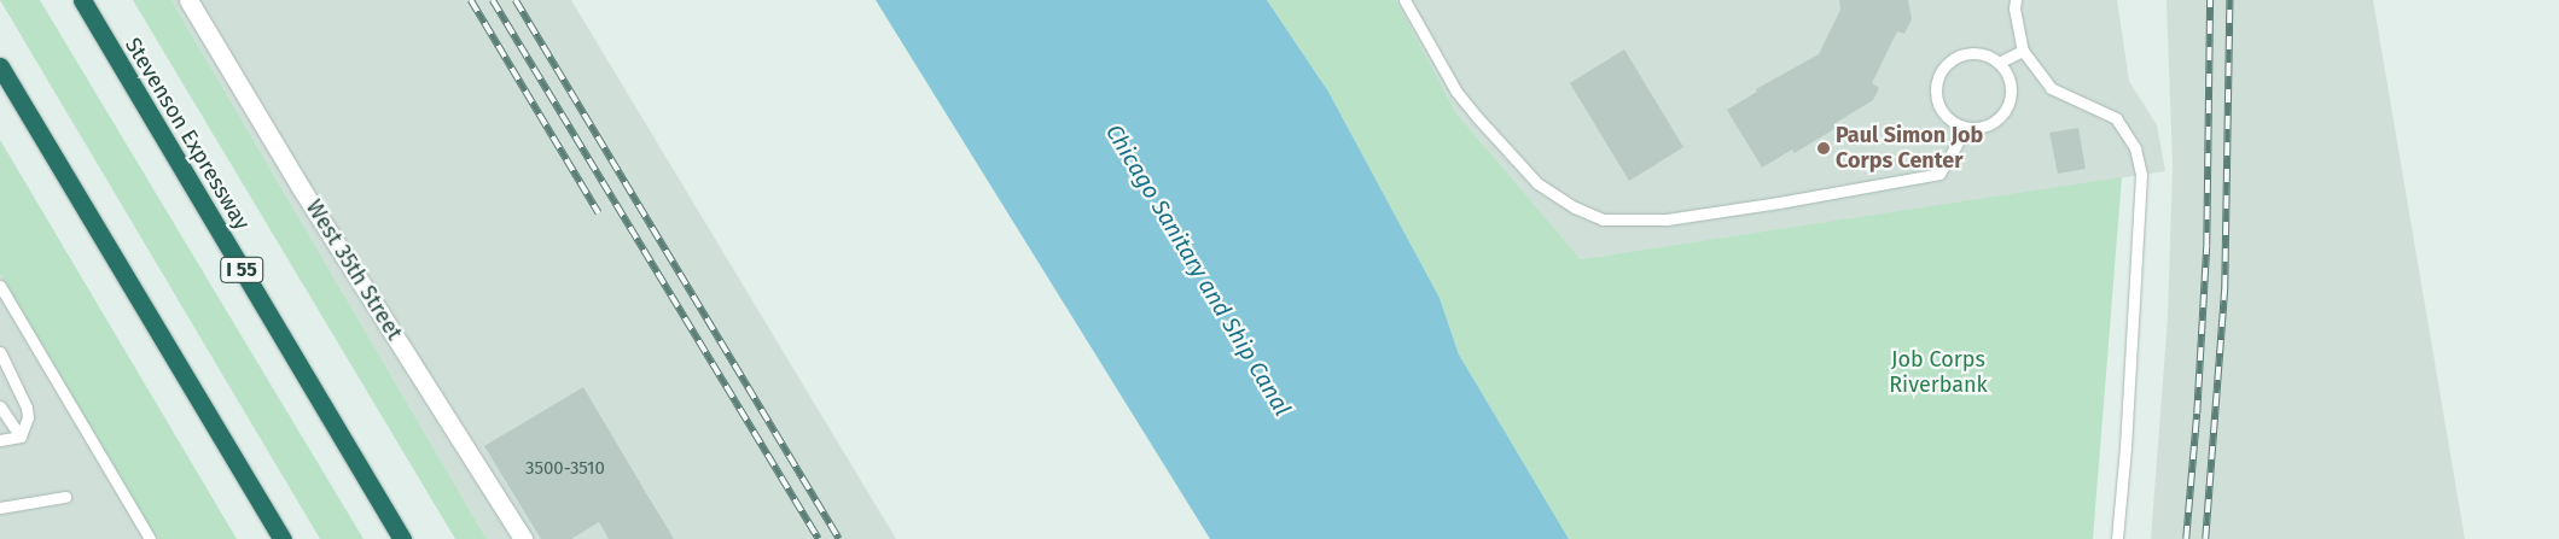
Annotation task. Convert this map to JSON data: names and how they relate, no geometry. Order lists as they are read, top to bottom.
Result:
{
  "streets": {
    "highway": ["Stevenson Expressway", "I 55"],
    "street": ["West 35th Street"]
  },
  "water": ["Chicago Sanitary and Ship Canal"],
  "parks": ["Job Corps Riverbank"],
  "places": ["Paul Simon Job Corps Center"],
  "house_numbers": ["3500-3510"]
}
